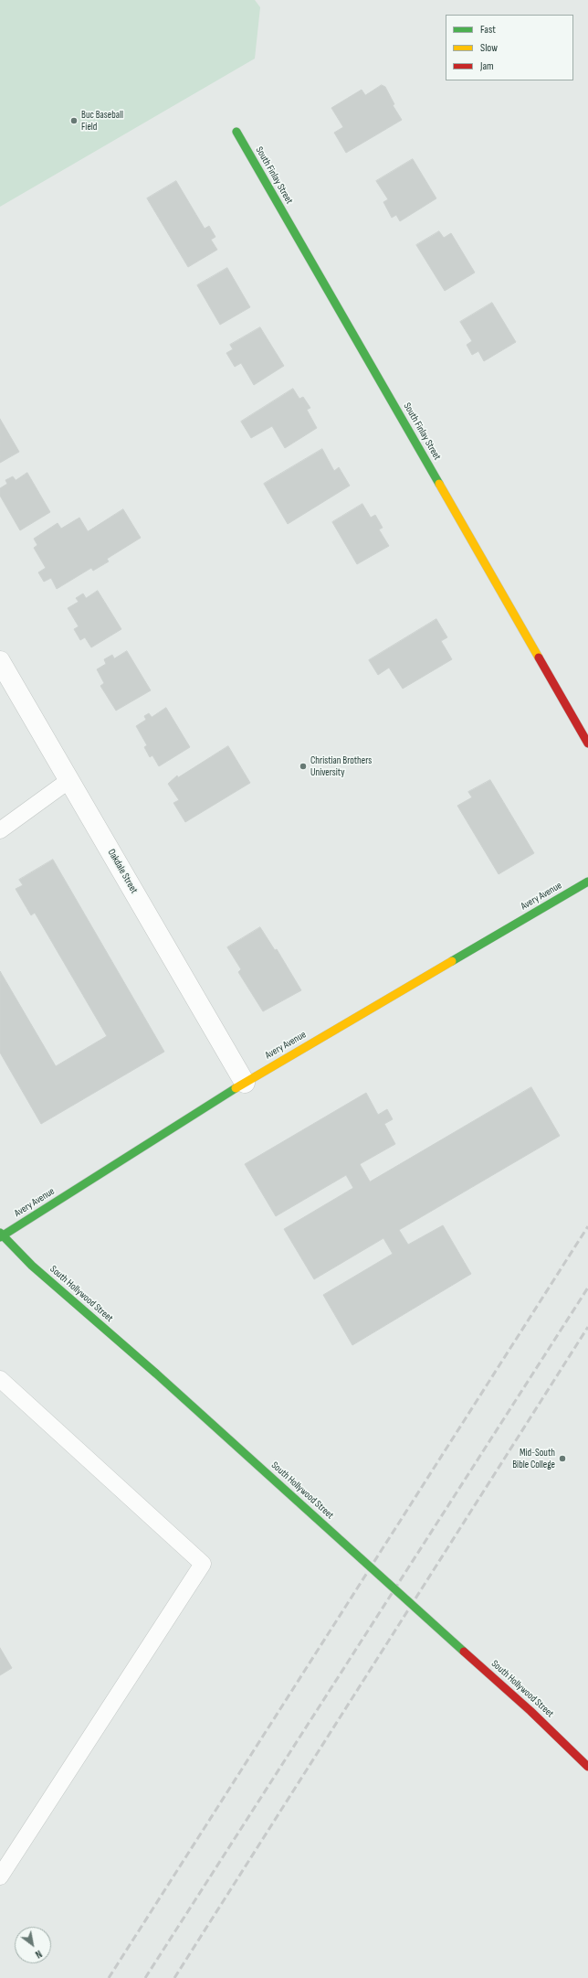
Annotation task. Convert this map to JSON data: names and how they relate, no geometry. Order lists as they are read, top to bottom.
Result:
{
  "streets": {
    "street": [
      "South Finlay Street",
      "Oakdale Street",
      "Avery Avenue",
      "South Hollywood Street"
    ]
  },
  "crossings": [
    ["Oakdale Street", "Avery Avenue"],
    ["Avery Avenue", "South Hollywood Street"]
  ],
  "places": ["Buc Baseball Field", "Christian Brothers University", "Mid-South Bible College"],
  "legend": ["Fast", "Slow", "Jam"],
  "north": "bottom right"
}
